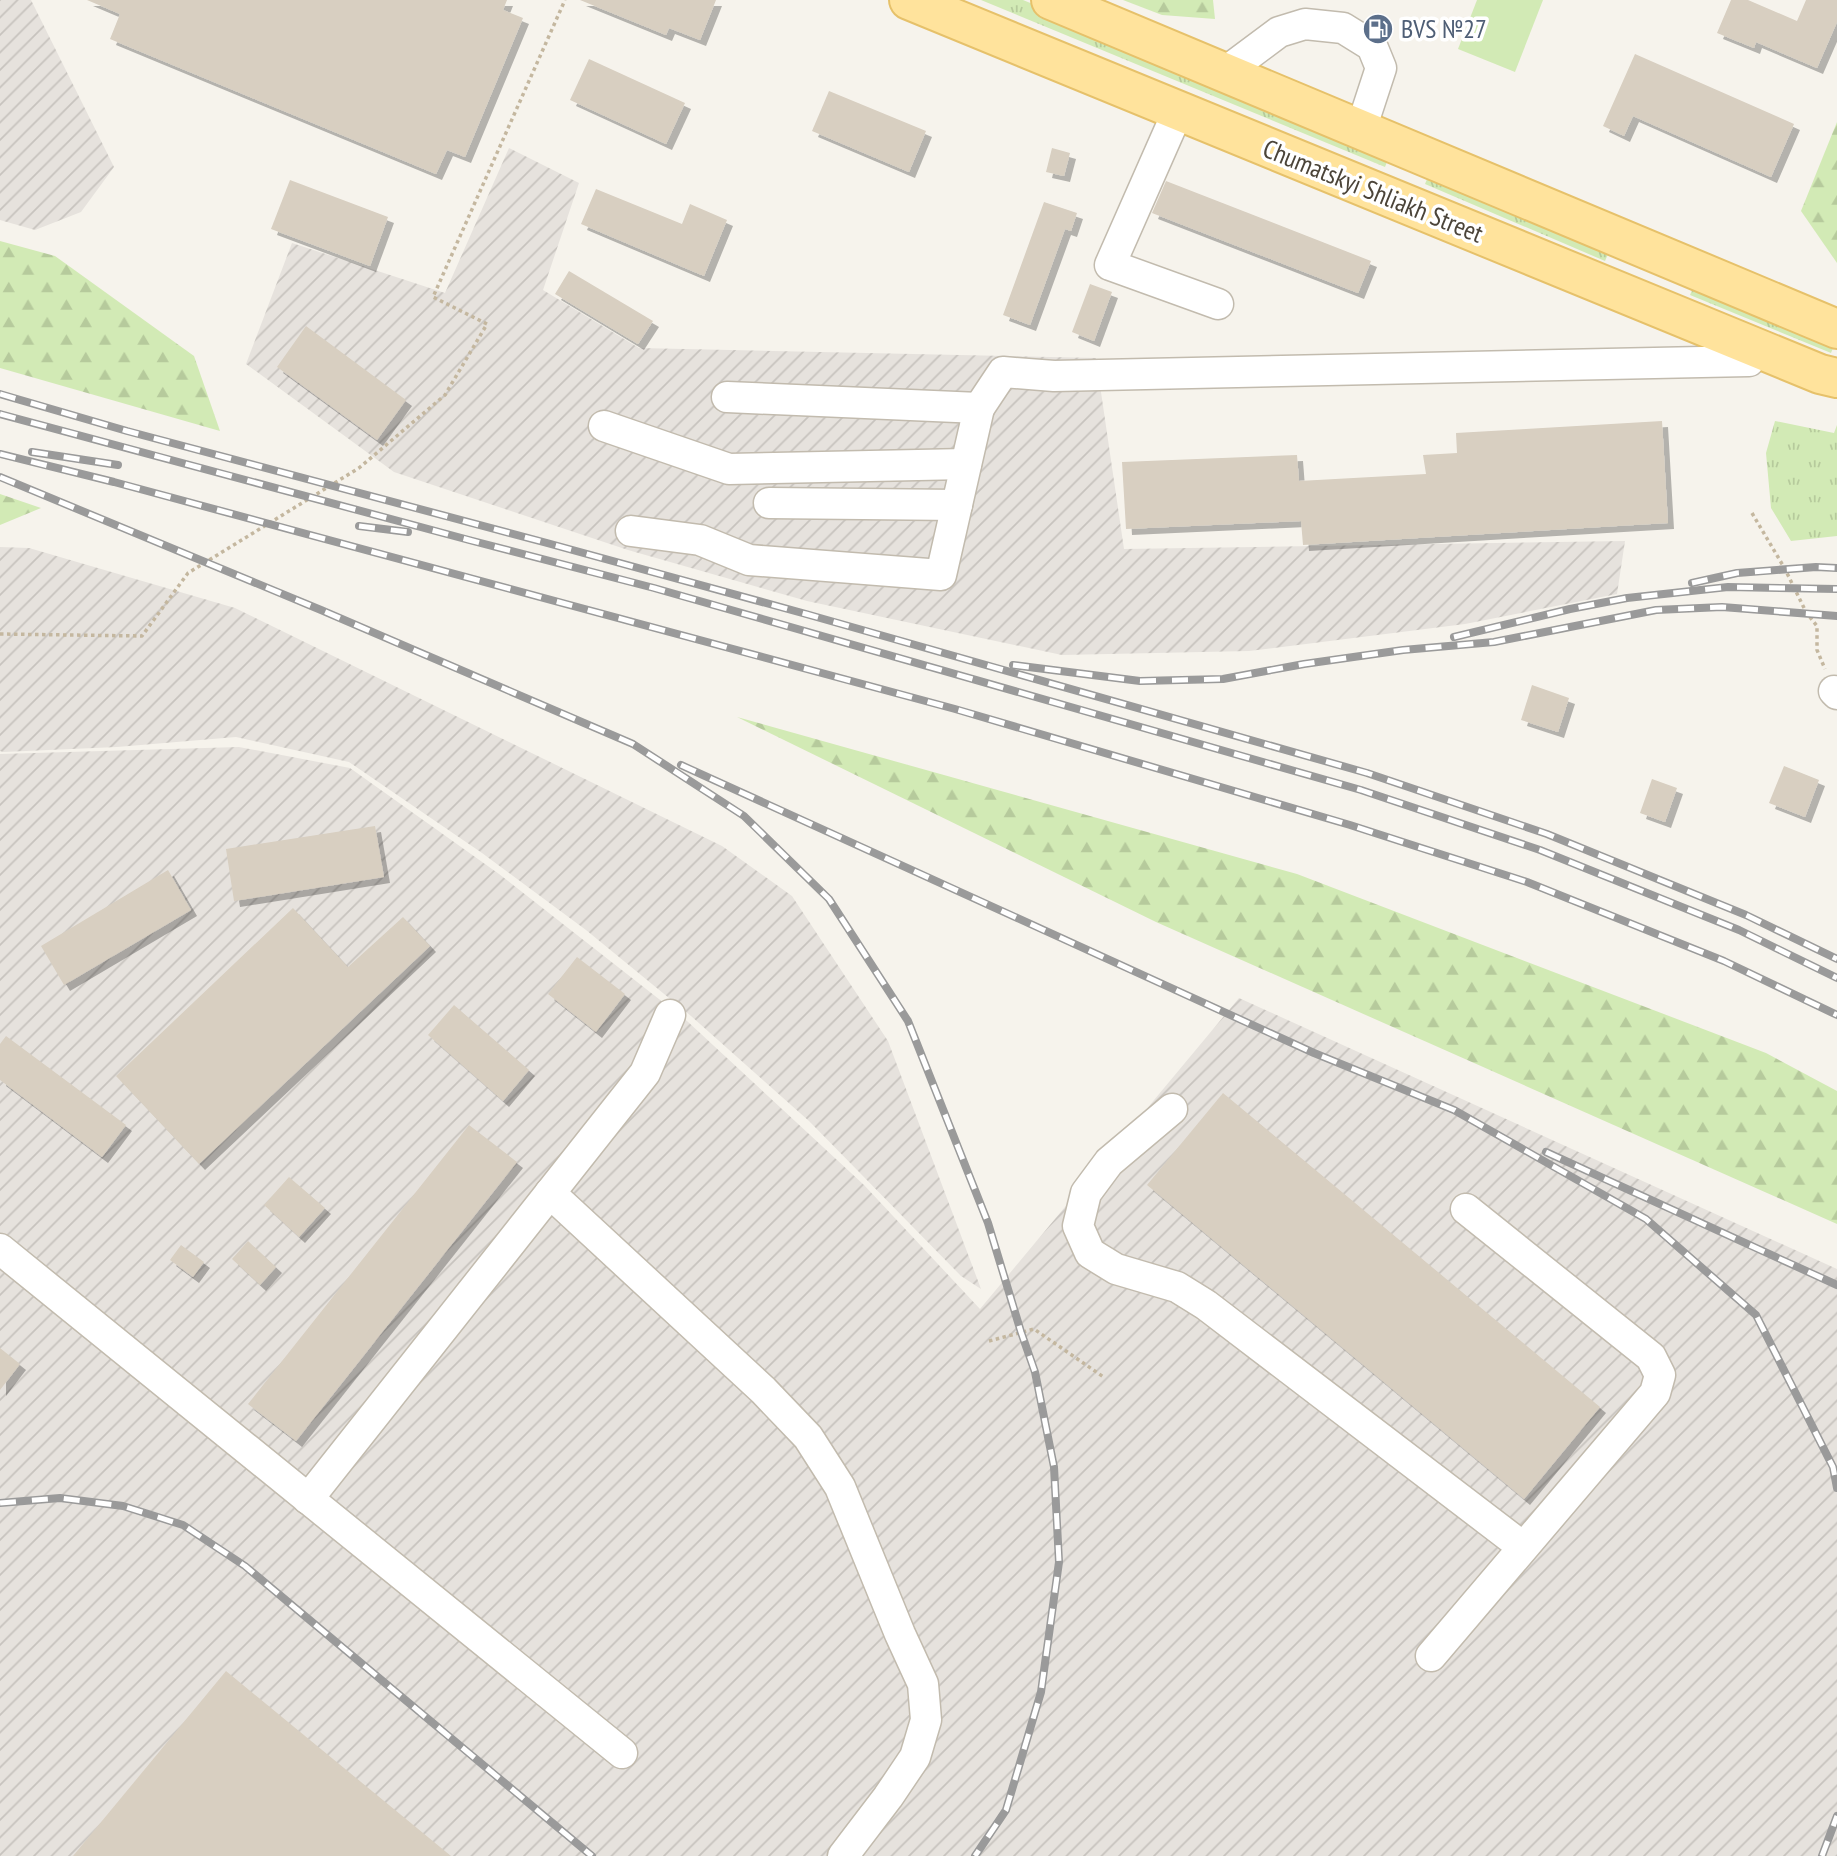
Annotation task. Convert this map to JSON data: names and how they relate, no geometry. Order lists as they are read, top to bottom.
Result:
{
  "streets": {
    "main road": ["Chumatskyi Shliakh Street"]
  },
  "places": {
    "fuel station": ["BVS №27"]
  }
}
